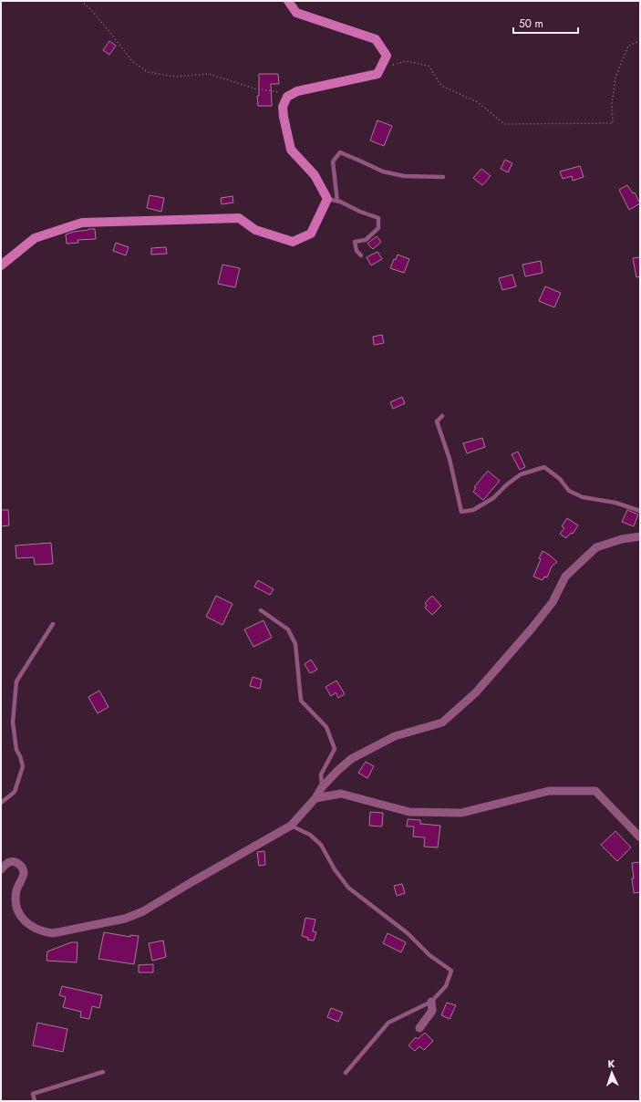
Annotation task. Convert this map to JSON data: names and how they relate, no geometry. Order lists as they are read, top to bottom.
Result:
{
  "scale_bar": "50 m",
  "north": "top"
}
